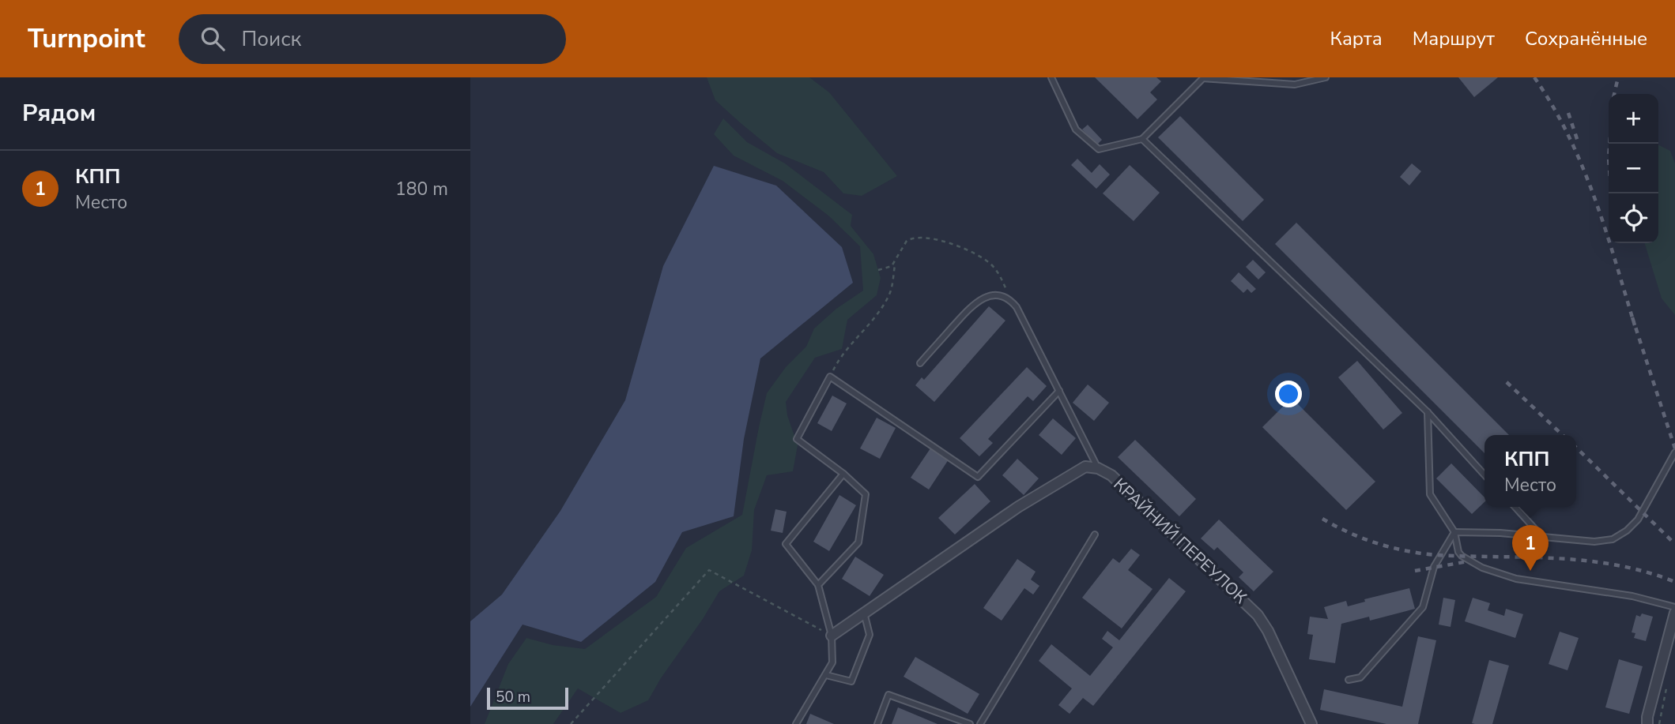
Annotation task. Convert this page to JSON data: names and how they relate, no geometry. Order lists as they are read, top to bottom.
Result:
{
  "streets": {
    "street": ["КРАЙНИЙ ПЕРЕУЛОК"]
  },
  "scale_bar": "50 m",
  "page": {
    "header": "Turnpoint",
    "search": "Поиск",
    "nav": ["Карта", "Маршрут", "Сохранённые"],
    "heading": "Рядом",
    "map_buttons": ["+", "−"],
    "list": [
      {
        "mark": "1",
        "name": "КПП",
        "note": "Место",
        "value": "180 m"
      }
    ],
    "popup": ["КПП", "Место"],
    "pins": "1",
    "scale": "50 m"
  }
}
